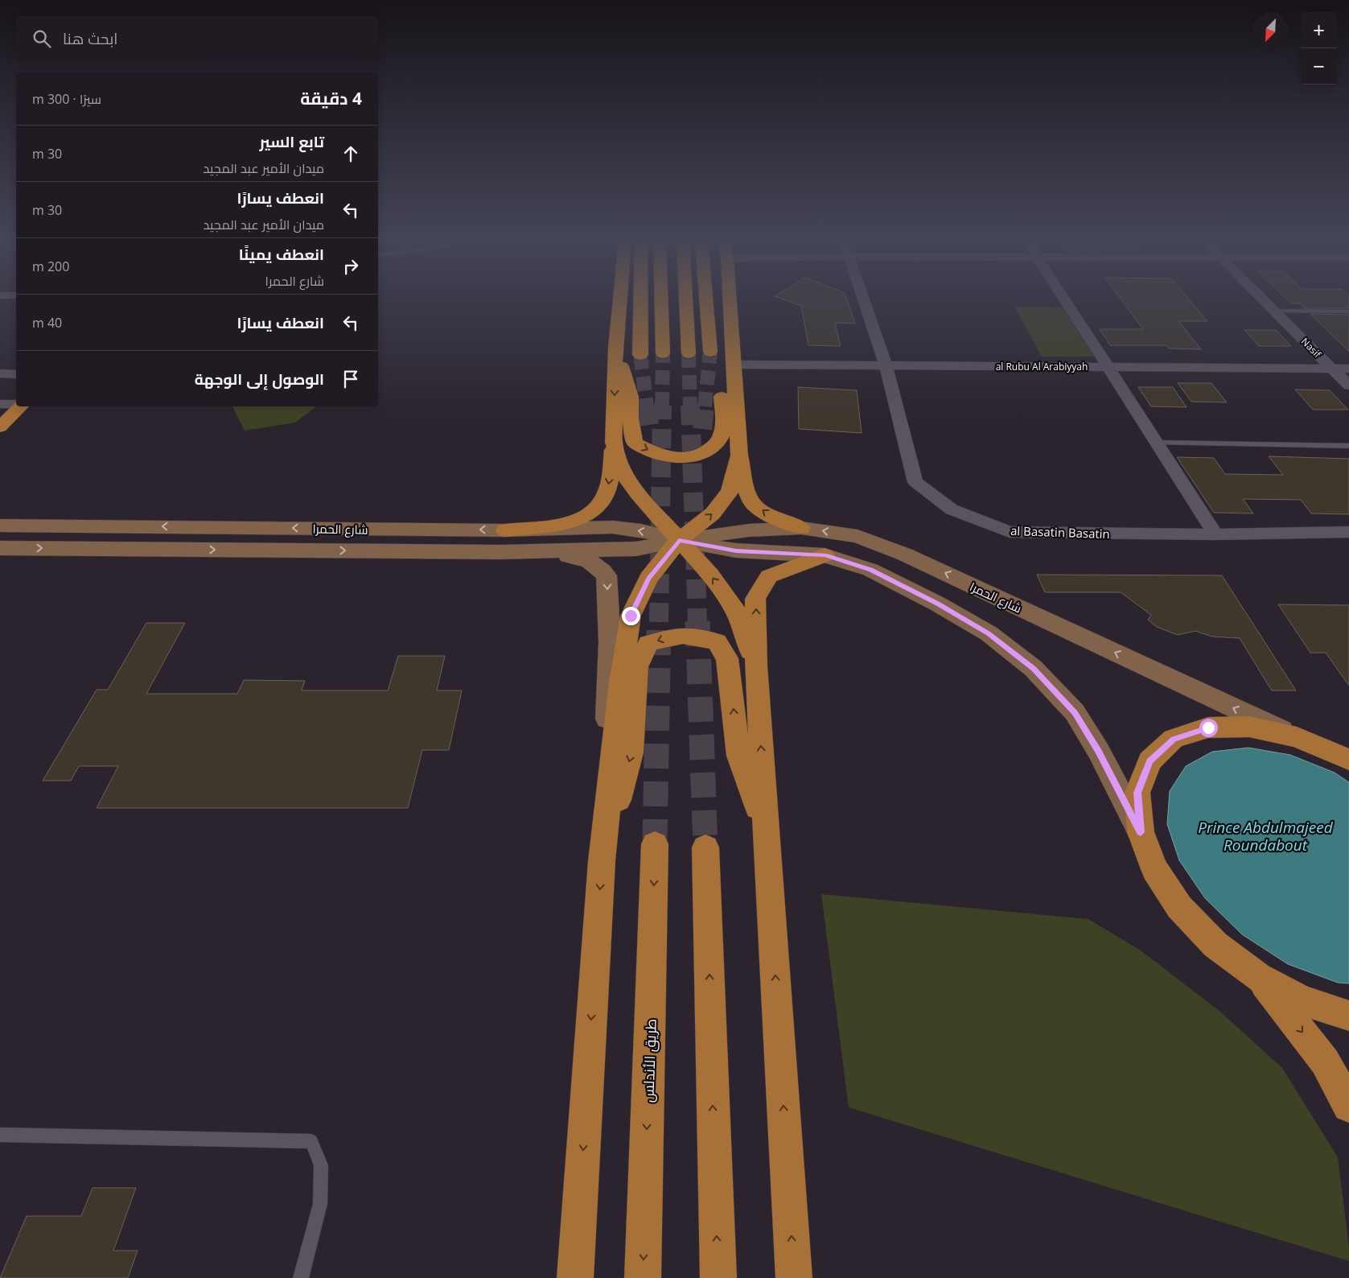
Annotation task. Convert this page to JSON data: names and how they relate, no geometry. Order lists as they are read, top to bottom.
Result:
{
  "streets": {
    "main road": ["شارع الحمرا", "طريق الأندلس"],
    "street": ["Nasif", "al Rubu Al Arabiyyah", "al Basatin Basatin"]
  },
  "crossings": [
    ["Nasif", "al Rubu Al Arabiyyah"],
    ["al Rubu Al Arabiyyah", "al Basatin Basatin"]
  ],
  "water": ["Prince Abdulmajeed Roundabout"],
  "north": "bottom left",
  "page": {
    "map_buttons": ["+", "−"],
    "search": "ابحث هنا",
    "heading": ["4 دقيقة", "سيرًا · 300 m"],
    "list": [
      ["تابع السير", "ميدان الأمير عبد المجيد", "30 m"],
      ["انعطف يسارًا", "ميدان الأمير عبد المجيد", "30 m"],
      ["انعطف يمينًا", "شارع الحمرا", "200 m"],
      ["انعطف يسارًا", "40 m"],
      "الوصول إلى الوجهة"
    ]
  }
}
